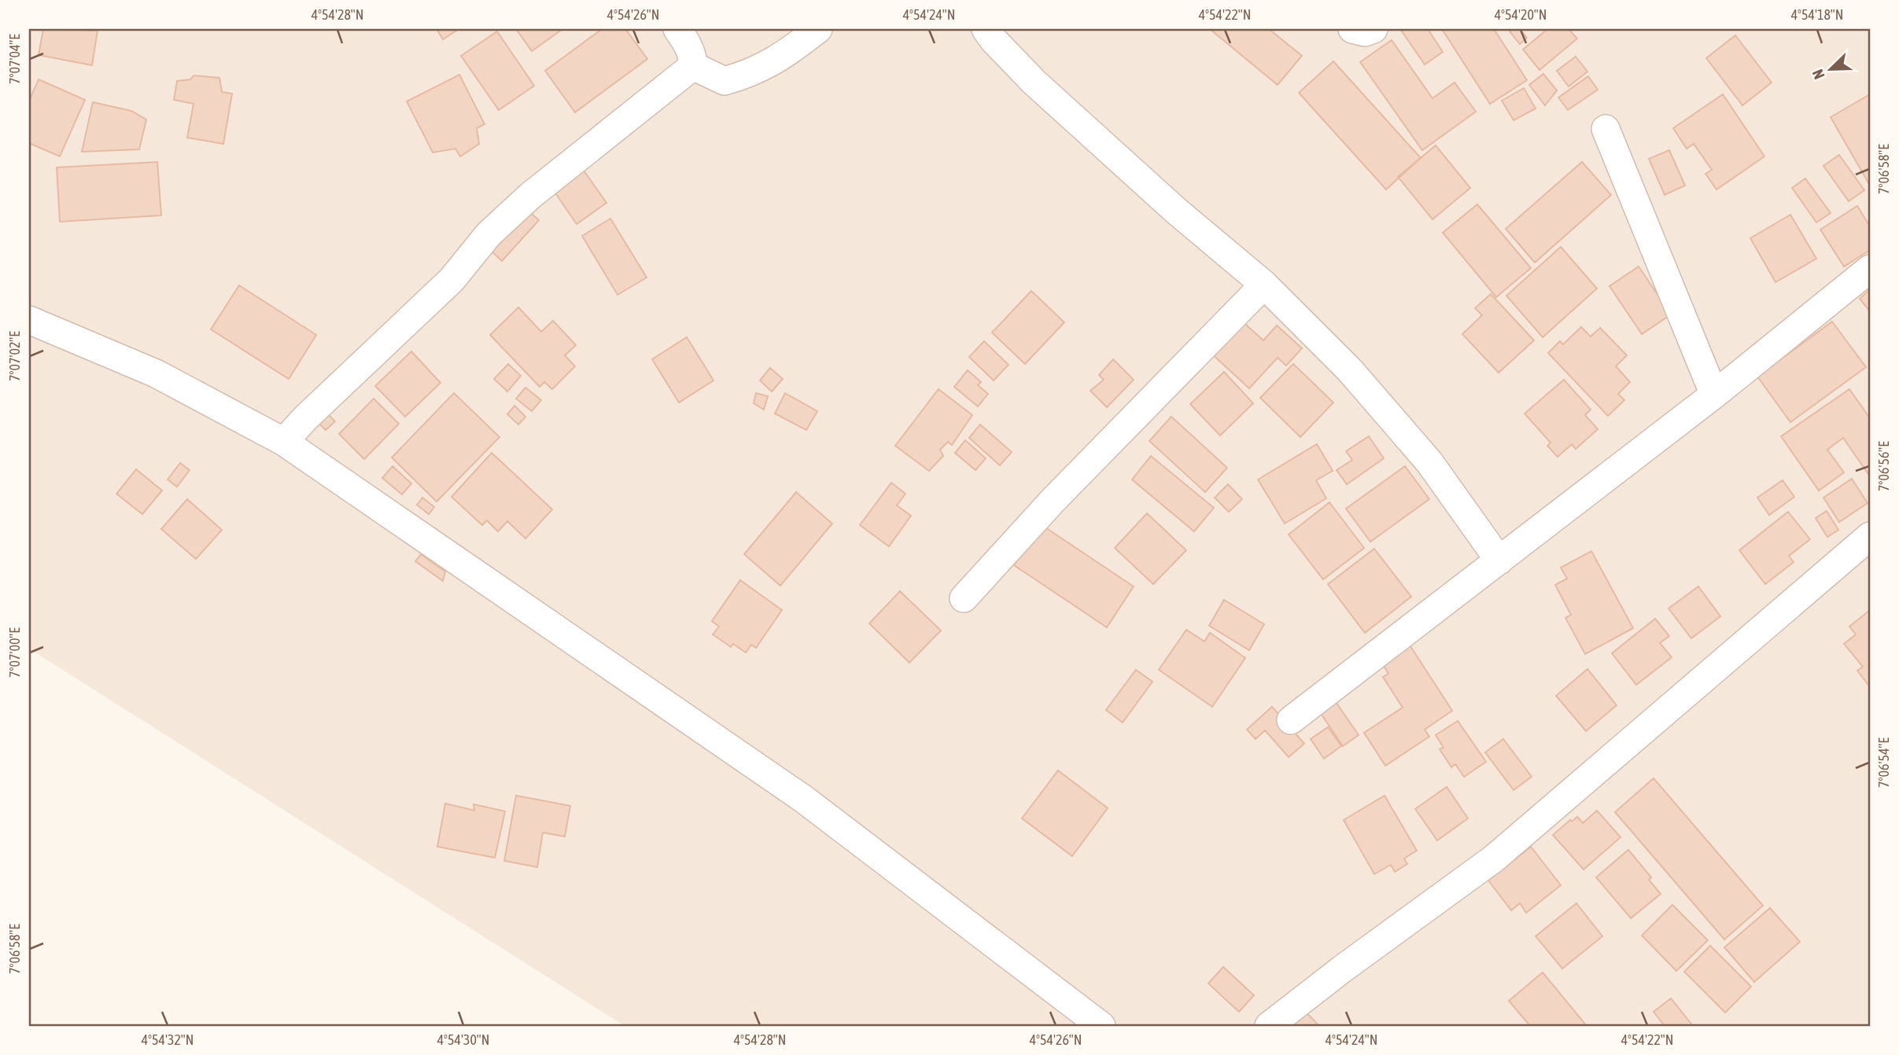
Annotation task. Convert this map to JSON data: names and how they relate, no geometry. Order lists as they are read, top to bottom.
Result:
{
  "north": "bottom left",
  "coordinates": [
    "4°54'28\"N",
    "4°54'26\"N",
    "4°54'24\"N",
    "4°54'22\"N",
    "4°54'20\"N",
    "4°54'18\"N",
    "7°07'04\"E",
    "7°06'58\"E",
    "7°07'02\"E",
    "7°06'56\"E",
    "7°07'00\"E",
    "7°06'54\"E",
    "4°54'32\"N",
    "4°54'30\"N"
  ]
}
